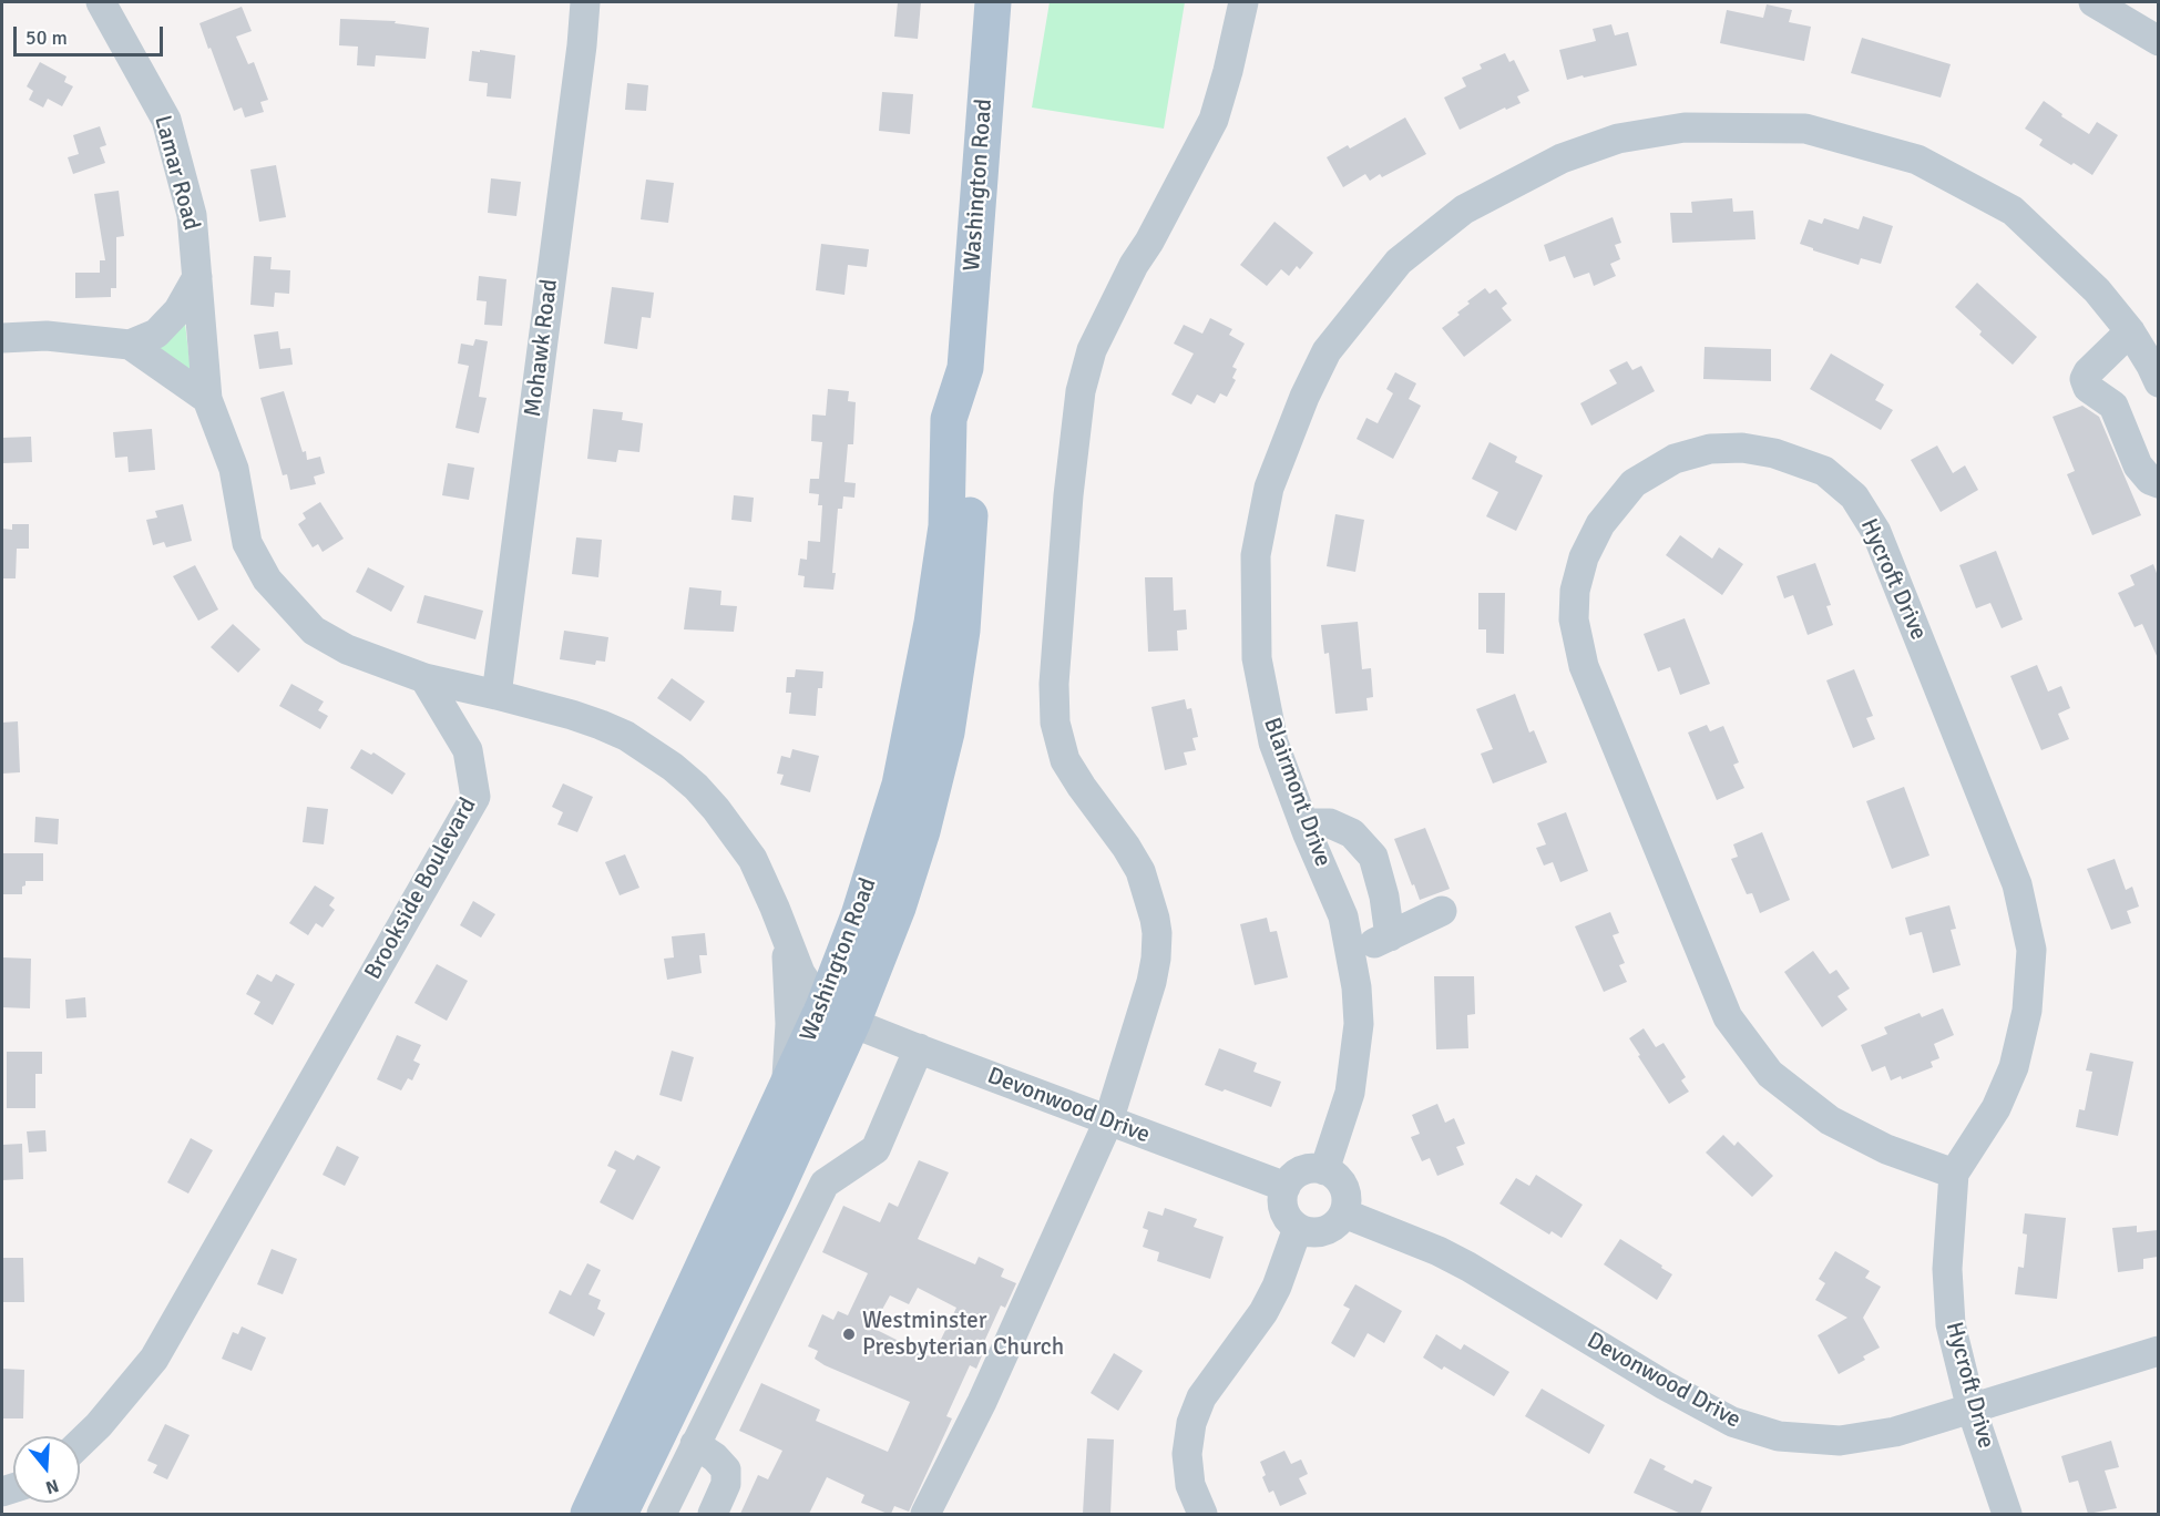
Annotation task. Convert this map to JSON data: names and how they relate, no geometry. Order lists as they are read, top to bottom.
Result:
{
  "streets": {
    "main road": ["Washington Road"],
    "street": [
      "Lamar Road",
      "Mohawk Road",
      "Hycroft Drive",
      "Blairmont Drive",
      "Brookside Boulevard",
      "Devonwood Drive"
    ]
  },
  "crossings": [
    ["Lamar Road", "Brookside Boulevard"],
    ["Washington Road", "Devonwood Drive"],
    ["Hycroft Drive", "Devonwood Drive"],
    ["Blairmont Drive", "Devonwood Drive"]
  ],
  "places": ["Westminster Presbyterian Church"],
  "scale_bar": "50 m",
  "north": "bottom"
}
